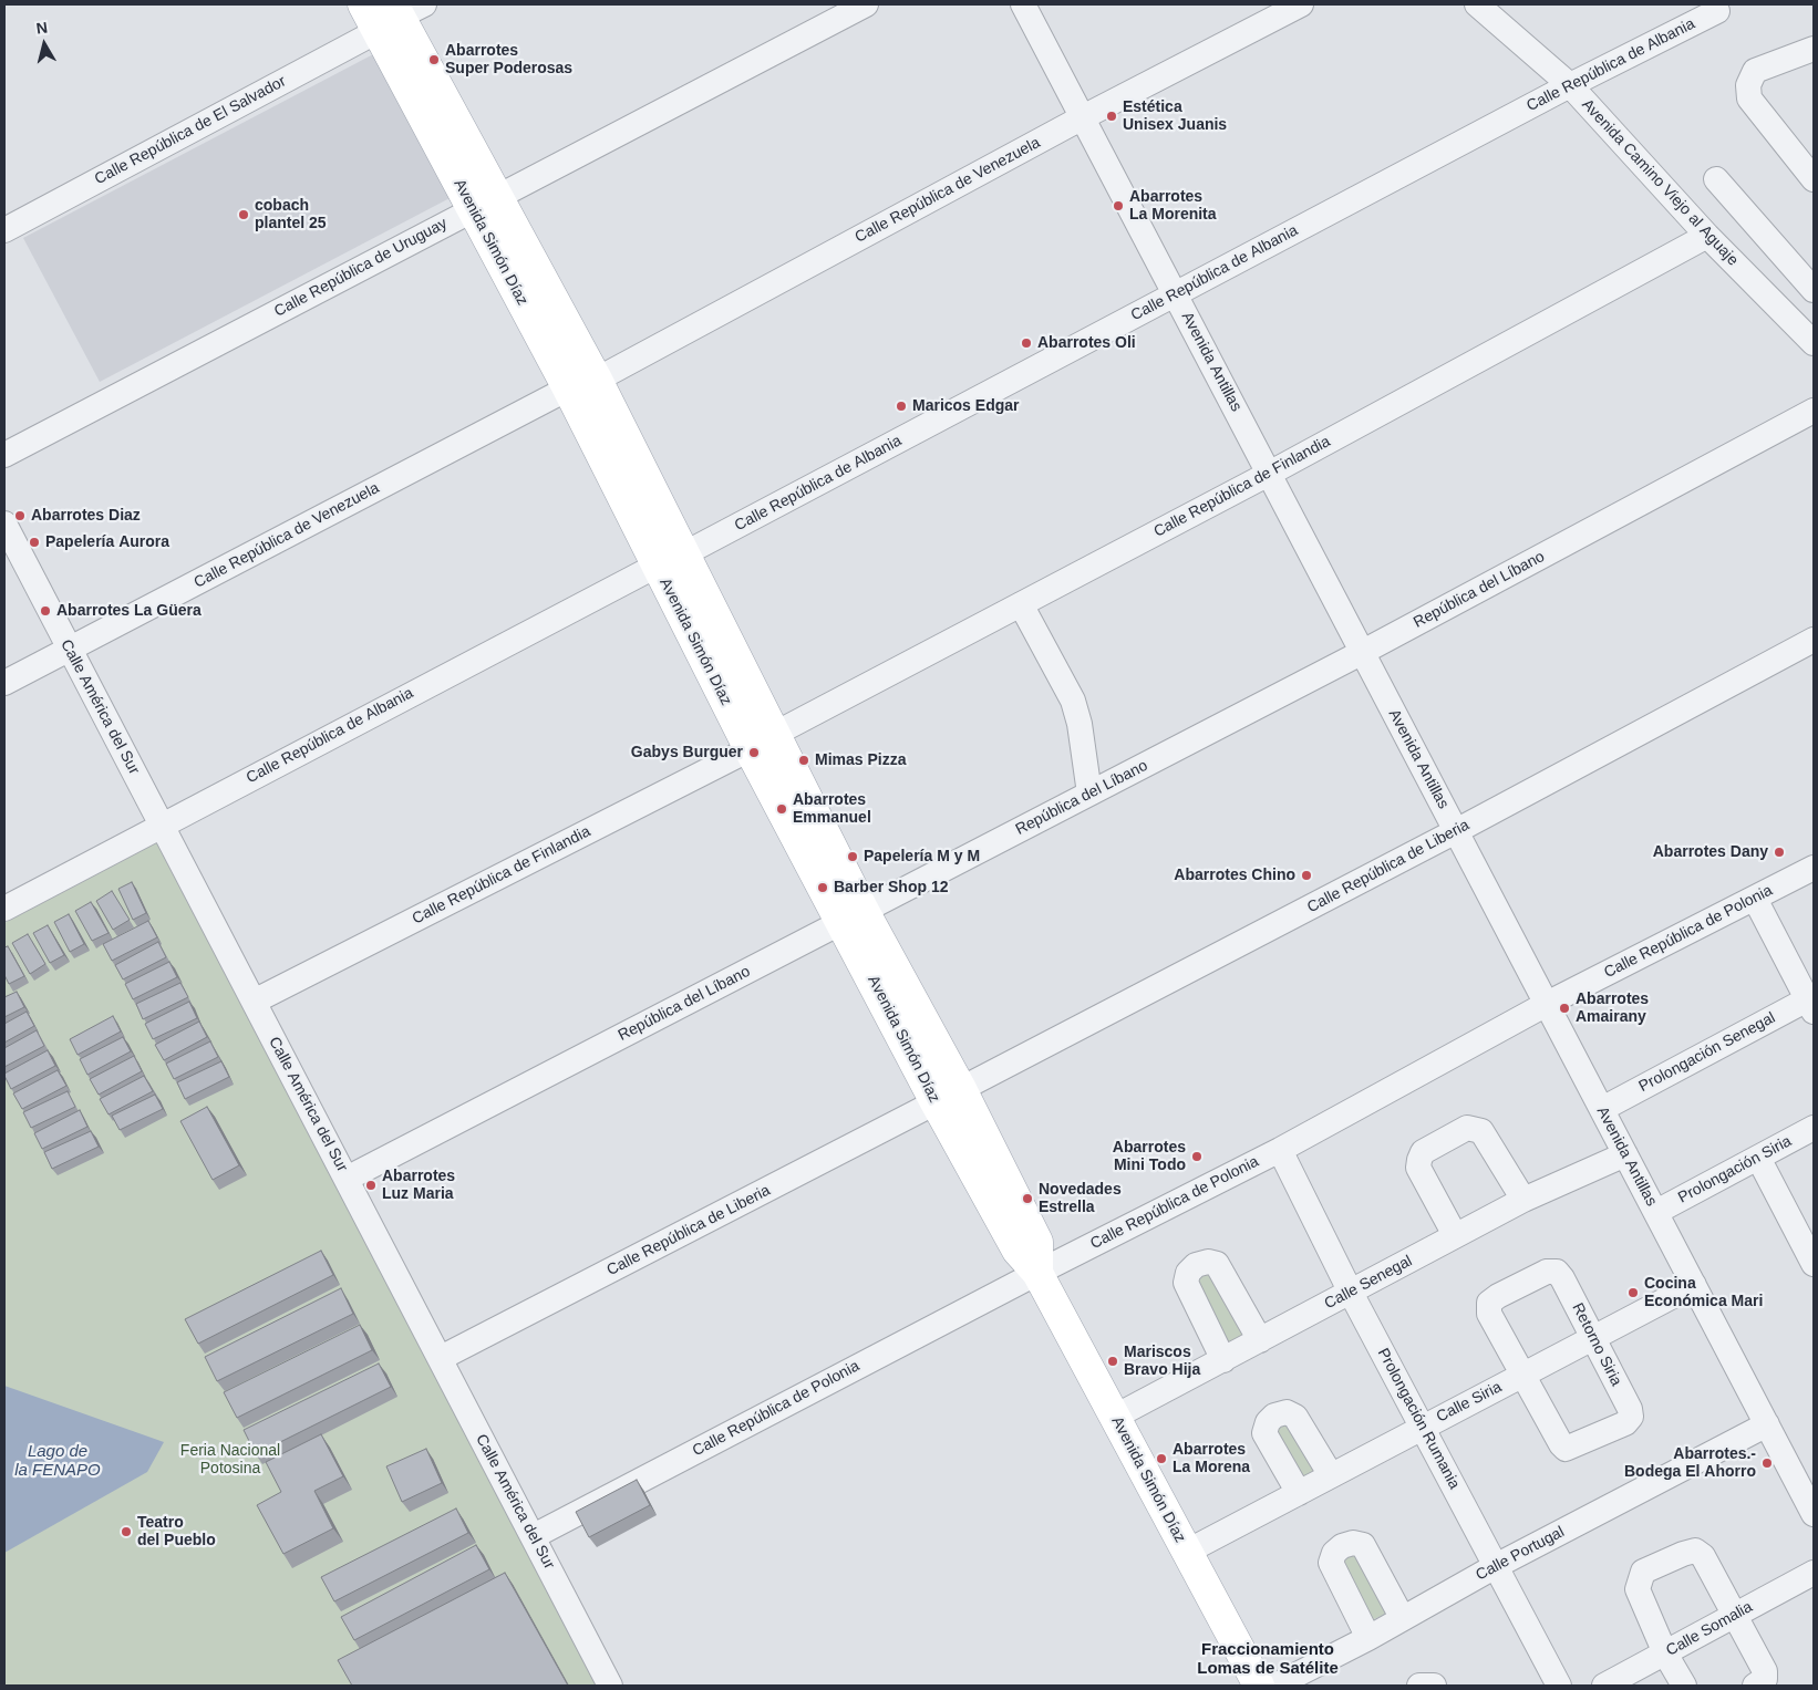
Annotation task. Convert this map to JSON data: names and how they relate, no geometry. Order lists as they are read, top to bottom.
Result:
{
  "streets": {
    "main road": ["Avenida Simón Díaz"],
    "street": [
      "Calle República de Albania",
      "Calle República de El Salvador",
      "Avenida Camino Viejo al Aguaje",
      "Calle República de Venezuela",
      "Calle República de Uruguay",
      "Avenida Antillas",
      "Calle República de Finlandia",
      "República del Líbano",
      "Calle América del Sur",
      "Calle República de Liberia",
      "Calle República de Polonia",
      "Prolongación Senegal",
      "Prolongación Siria",
      "Calle Senegal",
      "Retorno Siria",
      "Calle Siria",
      "Prolongación Rumania",
      "Calle Portugal",
      "Calle Somalia"
    ]
  },
  "crossings": [
    ["Calle República de Albania", "Avenida Camino Viejo al Aguaje"],
    ["Calle República de Albania", "Avenida Simón Díaz"],
    ["Calle República de Albania", "Avenida Antillas"],
    ["Calle República de Albania", "Calle América del Sur"],
    ["Calle República de El Salvador", "Avenida Simón Díaz"],
    ["Avenida Camino Viejo al Aguaje", "Calle República de Finlandia"],
    ["Calle República de Venezuela", "Avenida Simón Díaz"],
    ["Calle República de Venezuela", "Avenida Antillas"],
    ["Calle República de Venezuela", "Calle América del Sur"],
    ["Avenida Simón Díaz", "Calle República de Uruguay"],
    ["Avenida Simón Díaz", "Calle República de Finlandia"],
    ["Avenida Simón Díaz", "República del Líbano"],
    ["Avenida Simón Díaz", "Calle República de Liberia"],
    ["Avenida Simón Díaz", "Calle República de Polonia"],
    ["Avenida Simón Díaz", "Calle Senegal"],
    ["Avenida Simón Díaz", "Calle Siria"],
    ["Avenida Antillas", "Calle República de Finlandia"],
    ["Avenida Antillas", "República del Líbano"],
    ["Avenida Antillas", "Calle República de Liberia"],
    ["Avenida Antillas", "Calle República de Polonia"],
    ["Avenida Antillas", "Prolongación Senegal"],
    ["Avenida Antillas", "Prolongación Siria"],
    ["Avenida Antillas", "Calle Senegal"],
    ["Avenida Antillas", "Calle Siria"],
    ["Avenida Antillas", "Calle Portugal"],
    ["Calle República de Finlandia", "Calle América del Sur"],
    ["República del Líbano", "Calle América del Sur"],
    ["Calle América del Sur", "Calle República de Liberia"],
    ["Calle América del Sur", "Calle República de Polonia"],
    ["Calle República de Polonia", "Prolongación Rumania"],
    ["Calle Senegal", "Prolongación Rumania"],
    ["Retorno Siria", "Calle Siria"],
    ["Calle Siria", "Prolongación Rumania"],
    ["Prolongación Rumania", "Calle Portugal"]
  ],
  "districts": ["Fraccionamiento Lomas de Satélite"],
  "water": ["Lago de la FENAPO"],
  "parks": ["Feria Nacional Potosina"],
  "places": [
    "Abarrotes Super Poderosas",
    "Estética Unisex Juanis",
    "Abarrotes La Morenita",
    "cobach plantel 25",
    "Abarrotes Oli",
    "Maricos Edgar",
    "Abarrotes Diaz",
    "Papelería Aurora",
    "Abarrotes La Güera",
    "Gabys Burguer",
    "Mimas Pizza",
    "Abarrotes Emmanuel",
    "Abarrotes Dany",
    "Papelería M y M",
    "Abarrotes Chino",
    "Barber Shop 12",
    "Abarrotes Amairany",
    "Abarrotes Mini Todo",
    "Abarrotes Luz Maria",
    "Novedades Estrella",
    "Cocina Económica Mari",
    "Mariscos Bravo Hija",
    "Abarrotes La Morena",
    "Abarrotes.- Bodega El Ahorro",
    "Teatro del Pueblo"
  ],
  "north": "top"
}
